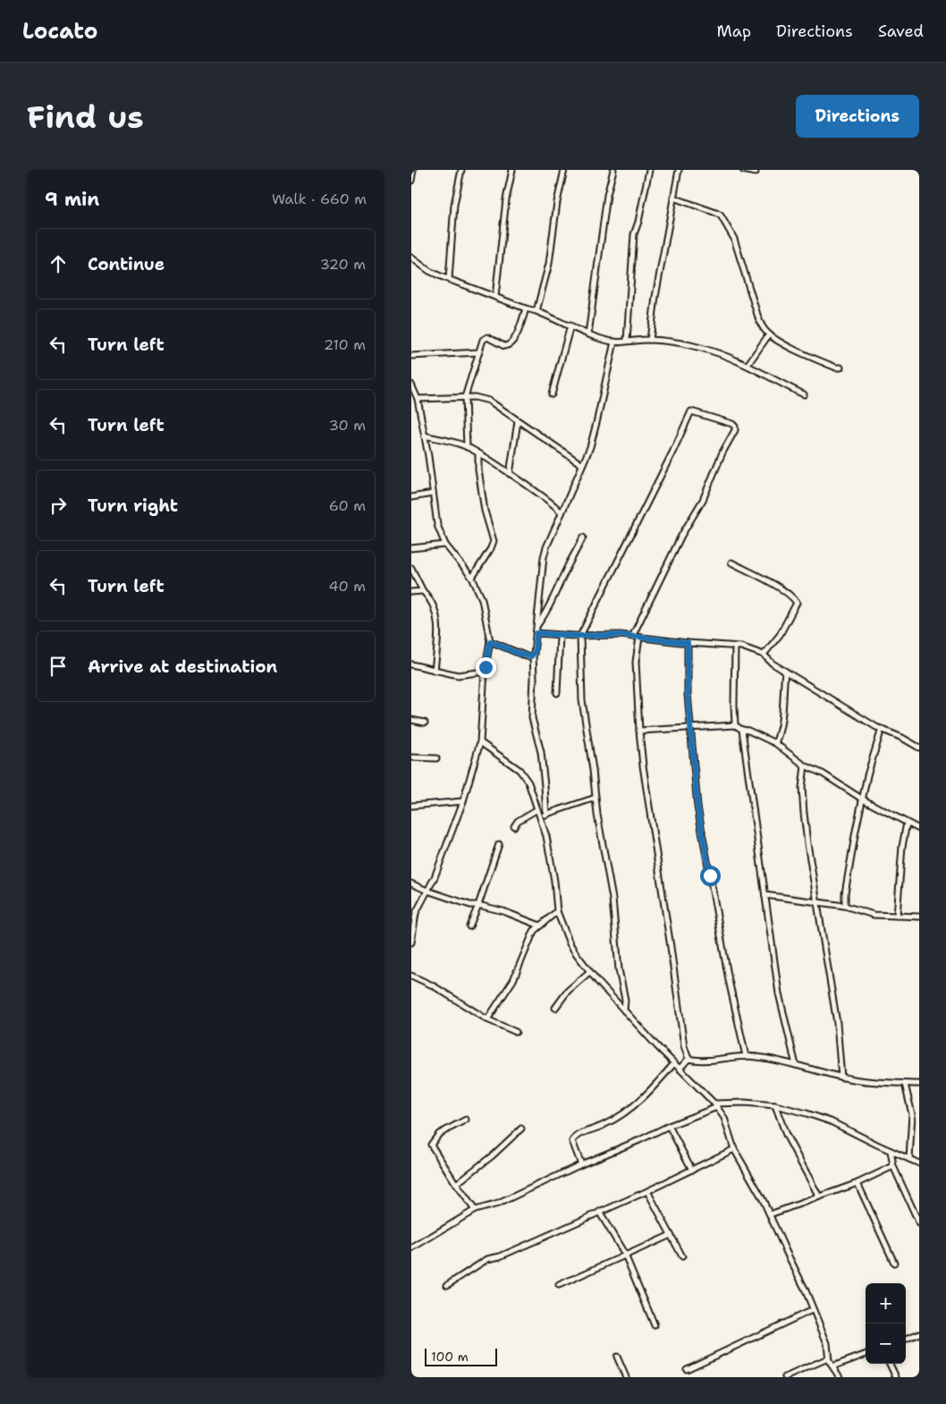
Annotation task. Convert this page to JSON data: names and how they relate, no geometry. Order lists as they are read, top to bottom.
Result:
{
  "scale_bar": "100 m",
  "page": {
    "header": "Locato",
    "nav": ["Map", "Directions", "Saved"],
    "buttons": "Directions",
    "title": "Find us",
    "heading": ["9 min", "Walk · 660 m"],
    "list": [
      ["Continue", "320 m"],
      ["Turn left", "210 m"],
      ["Turn left", "30 m"],
      ["Turn right", "60 m"],
      ["Turn left", "40 m"],
      "Arrive at destination"
    ],
    "map_buttons": ["+", "−"],
    "scale": "100 m"
  }
}
